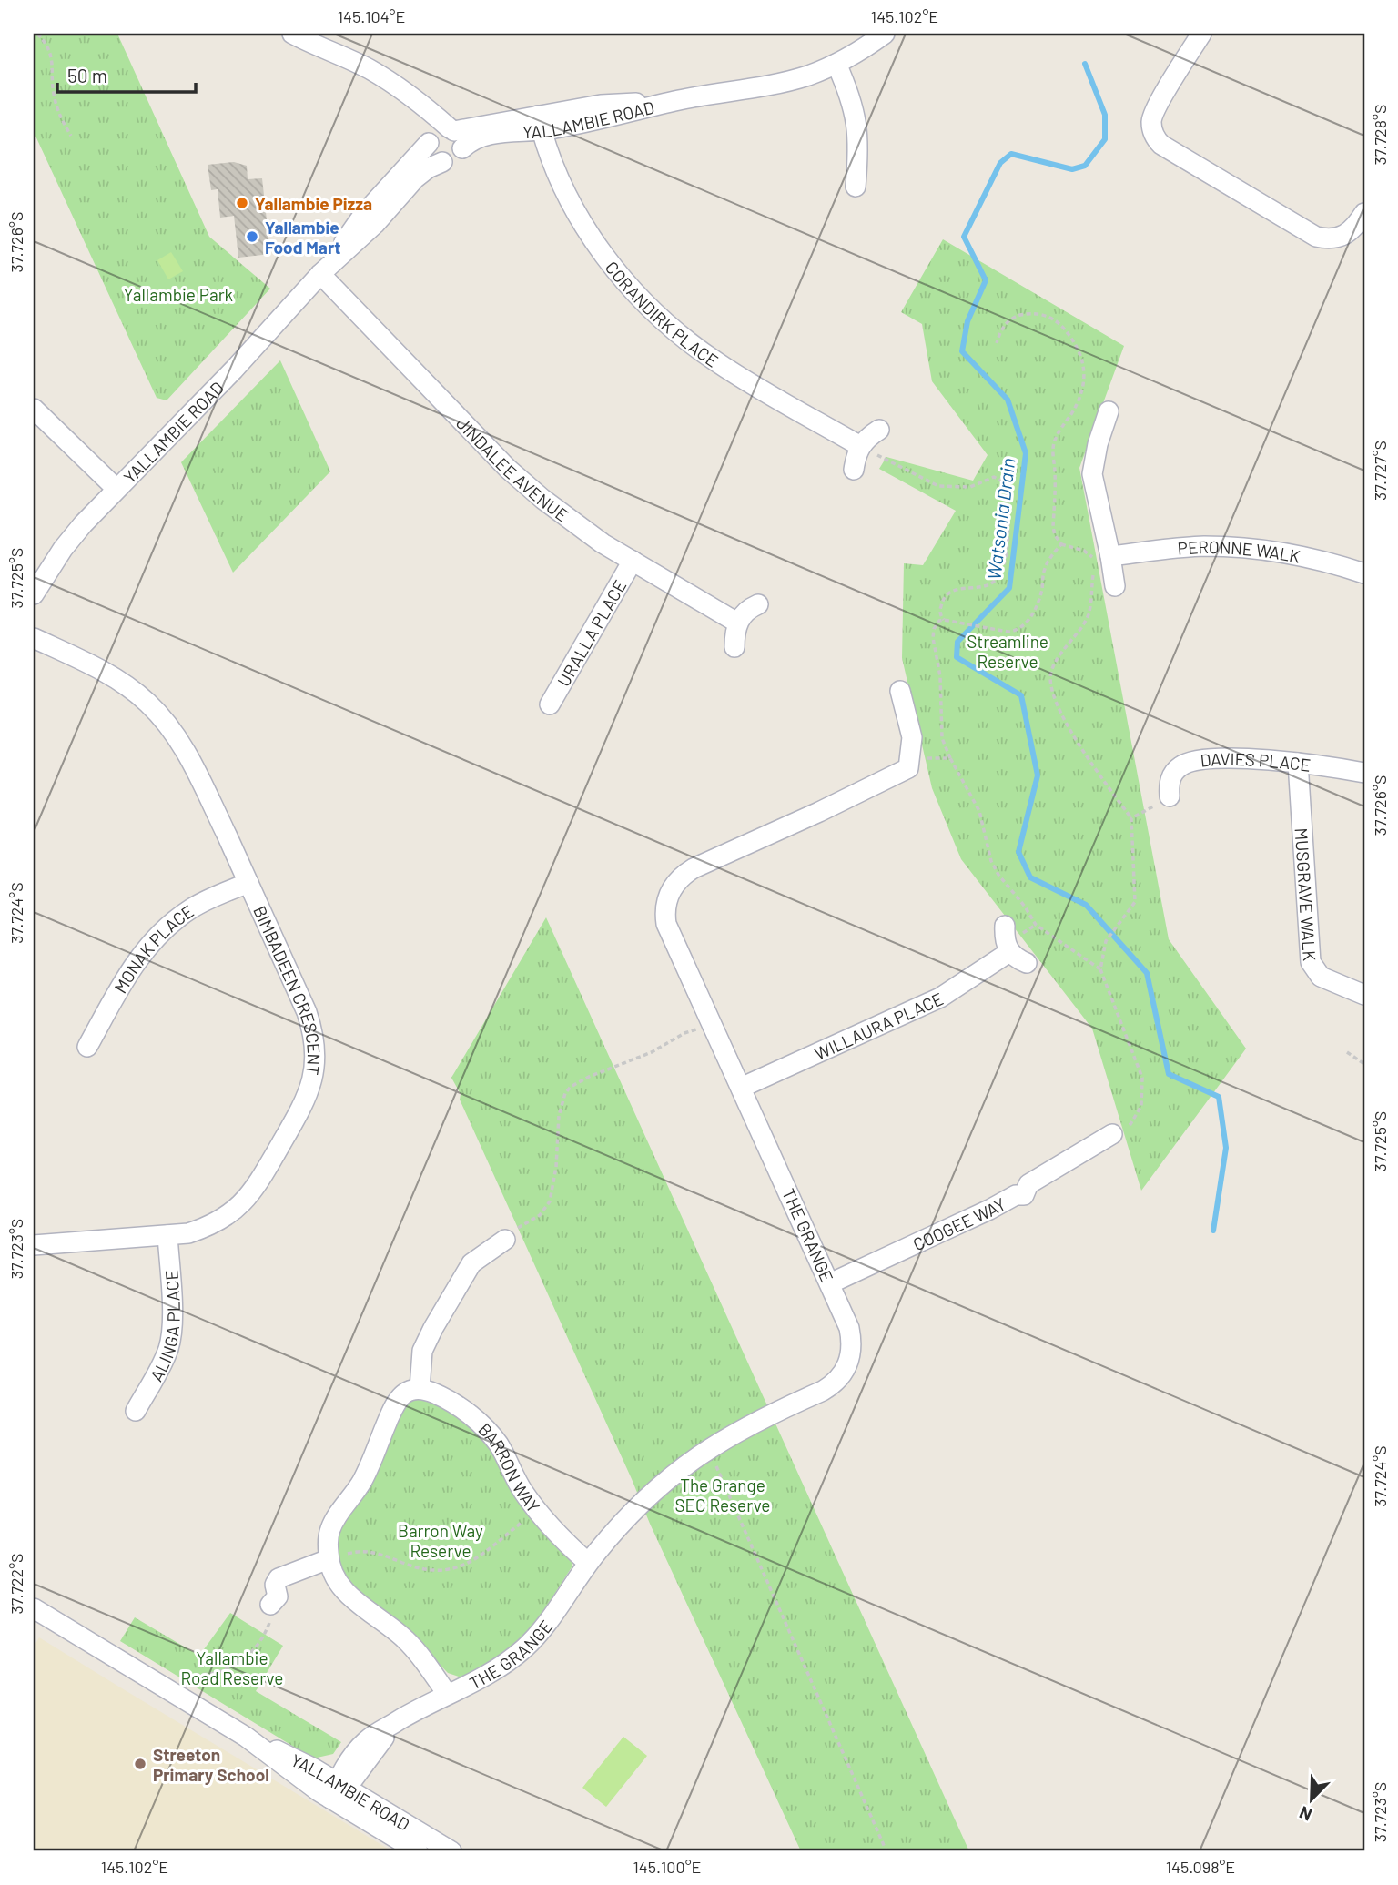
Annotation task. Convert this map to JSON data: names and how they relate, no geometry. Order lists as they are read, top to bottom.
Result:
{
  "streets": {
    "street": [
      "YALLAMBIE ROAD",
      "CORANDIRK PLACE",
      "JINDALEE AVENUE",
      "PERONNE WALK",
      "URALLA PLACE",
      "DAVIES PLACE",
      "MUSGRAVE WALK",
      "MONAK PLACE",
      "BIMBADEEN CRESCENT",
      "WILLAURA PLACE",
      "COOGEE WAY",
      "THE GRANGE",
      "ALINGA PLACE",
      "BARRON WAY"
    ]
  },
  "crossings": [
    ["YALLAMBIE ROAD", "CORANDIRK PLACE"],
    ["YALLAMBIE ROAD", "JINDALEE AVENUE"],
    ["YALLAMBIE ROAD", "THE GRANGE"],
    ["JINDALEE AVENUE", "URALLA PLACE"],
    ["DAVIES PLACE", "MUSGRAVE WALK"],
    ["MONAK PLACE", "BIMBADEEN CRESCENT"],
    ["BIMBADEEN CRESCENT", "ALINGA PLACE"],
    ["WILLAURA PLACE", "THE GRANGE"],
    ["COOGEE WAY", "THE GRANGE"],
    ["THE GRANGE", "BARRON WAY"]
  ],
  "water": ["Watsonia Drain"],
  "parks": [
    "Yallambie Park",
    "Streamline Reserve",
    "The Grange SEC Reserve",
    "Barron Way Reserve",
    "Yallambie Road Reserve"
  ],
  "places": ["Yallambie Pizza", "Yallambie Food Mart", "Streeton Primary School"],
  "scale_bar": "50 m",
  "north": "bottom left",
  "coordinates": [
    "145.104°E",
    "145.102°E",
    "37.728°S",
    "37.726°S",
    "37.727°S",
    "37.725°S",
    "37.724°S",
    "37.723°S",
    "37.722°S",
    "145.100°E",
    "145.098°E"
  ]
}
